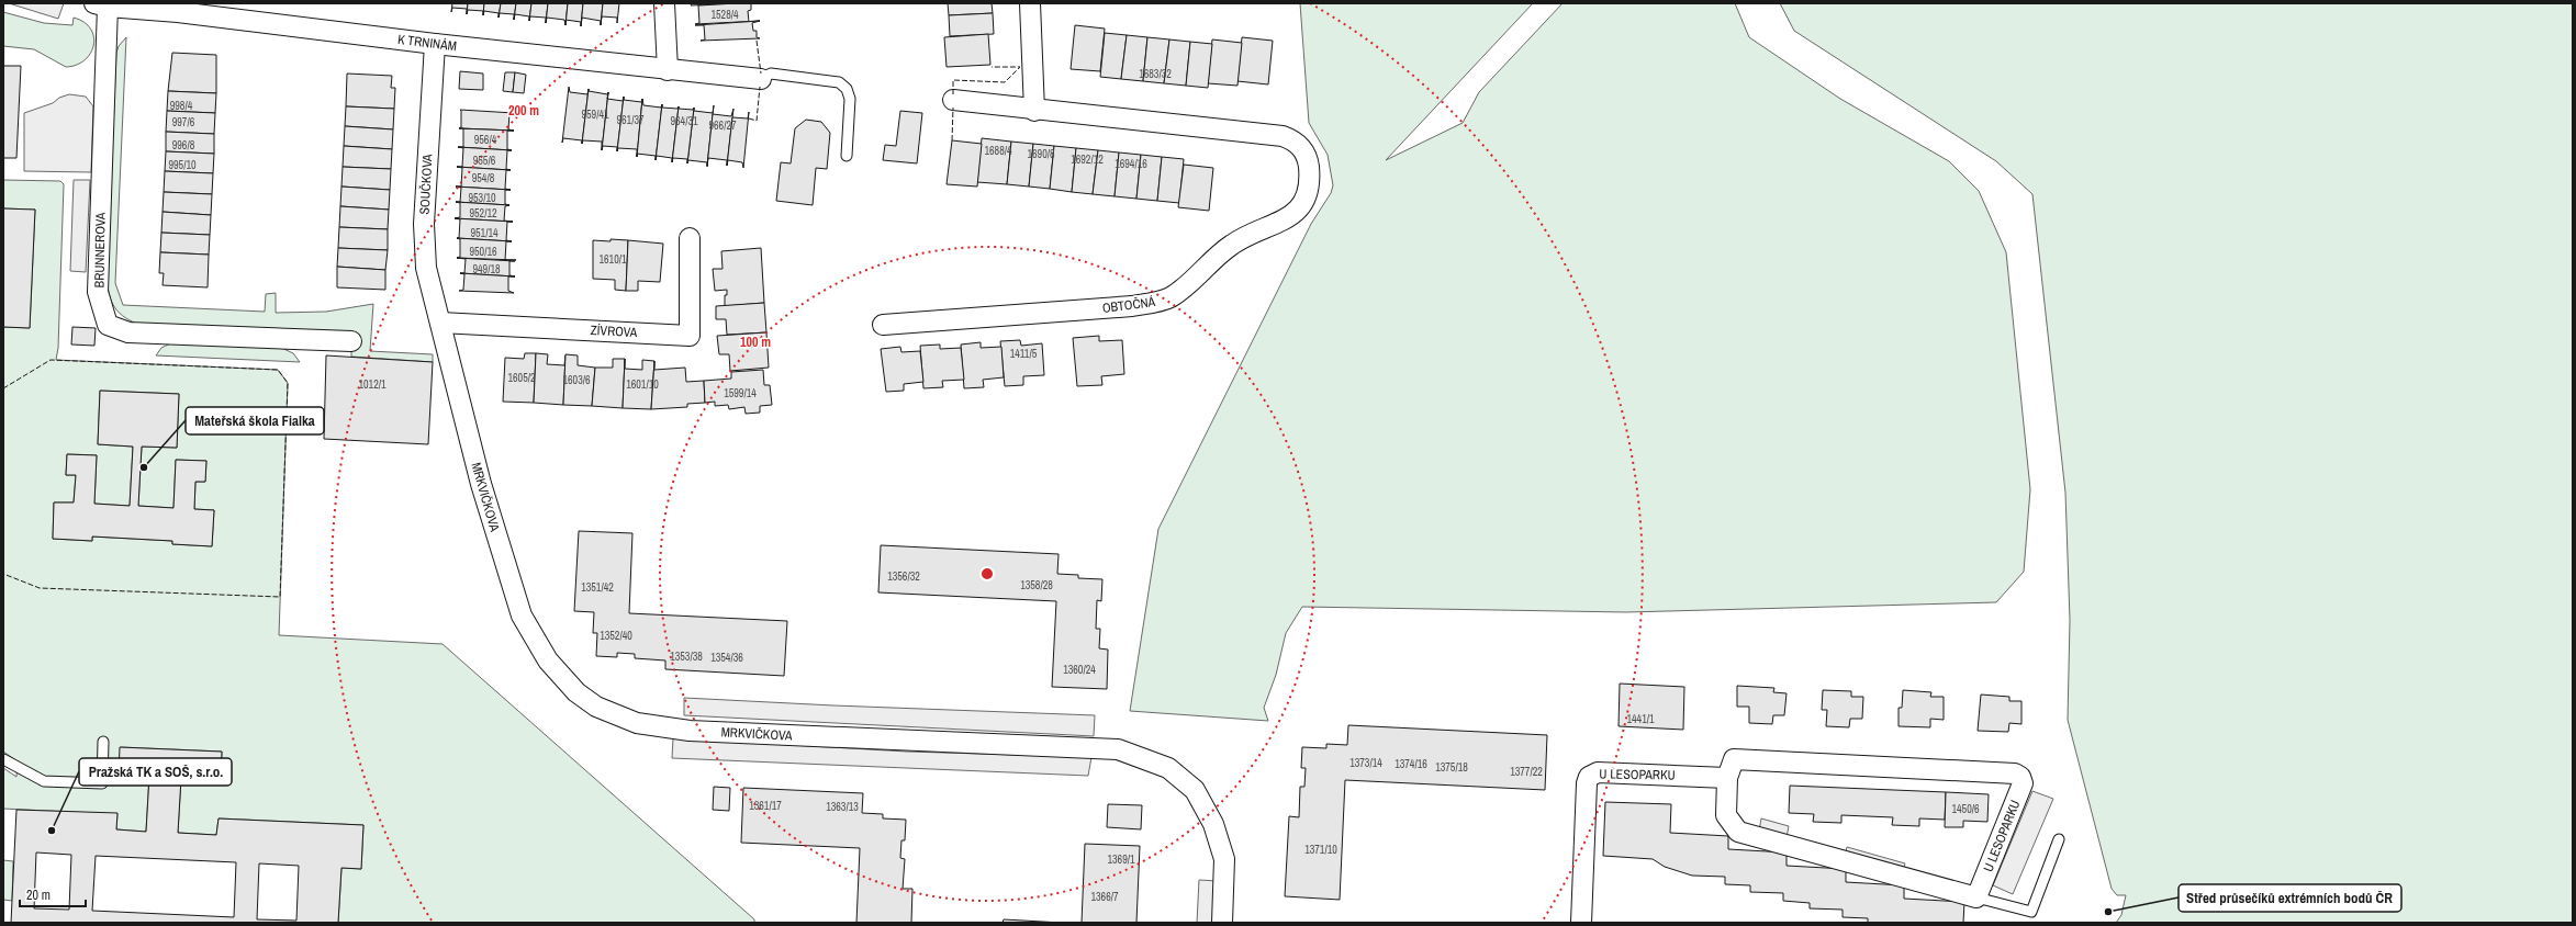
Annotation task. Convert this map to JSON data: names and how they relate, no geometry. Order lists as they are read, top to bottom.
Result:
{
  "streets": {
    "street": [
      "K TRNINÁM",
      "SOUČKOVA",
      "BRUNNEROVA",
      "OBTOČNÁ",
      "ZÍVROVA",
      "MRKVIČKOVA",
      "U LESOPARKU"
    ]
  },
  "crossings": [
    ["K TRNINÁM", "SOUČKOVA"],
    ["K TRNINÁM", "BRUNNEROVA"],
    ["SOUČKOVA", "ZÍVROVA"],
    ["SOUČKOVA", "MRKVIČKOVA"],
    ["ZÍVROVA", "MRKVIČKOVA"]
  ],
  "places": ["Mateřská škola Fialka", "Pražská TK a SOŠ, s.r.o.", "Střed průsečíků extrémních bodů ČR"],
  "house_numbers": [
    "1528/4",
    "1683/32",
    "998/4",
    "959/41",
    "961/37",
    "964/31",
    "997/6",
    "966/27",
    "956/4",
    "996/8",
    "1688/4",
    "1690/8",
    "1692/12",
    "955/6",
    "1694/16",
    "995/10",
    "954/8",
    "953/10",
    "952/12",
    "951/14",
    "950/16",
    "1610/1",
    "949/18",
    "1411/5",
    "1605/2",
    "1603/6",
    "1012/1",
    "1601/10",
    "1599/14",
    "1356/32",
    "1358/28",
    "1351/42",
    "1352/40",
    "1353/38",
    "1354/36",
    "1360/24",
    "1441/1",
    "1373/14",
    "1374/16",
    "1375/18",
    "1377/22",
    "1361/17",
    "1363/13",
    "1450/6",
    "1371/10",
    "1369/1",
    "1366/7"
  ],
  "scale_bar": "20 m",
  "rings": ["200 m", "100 m"]
}
